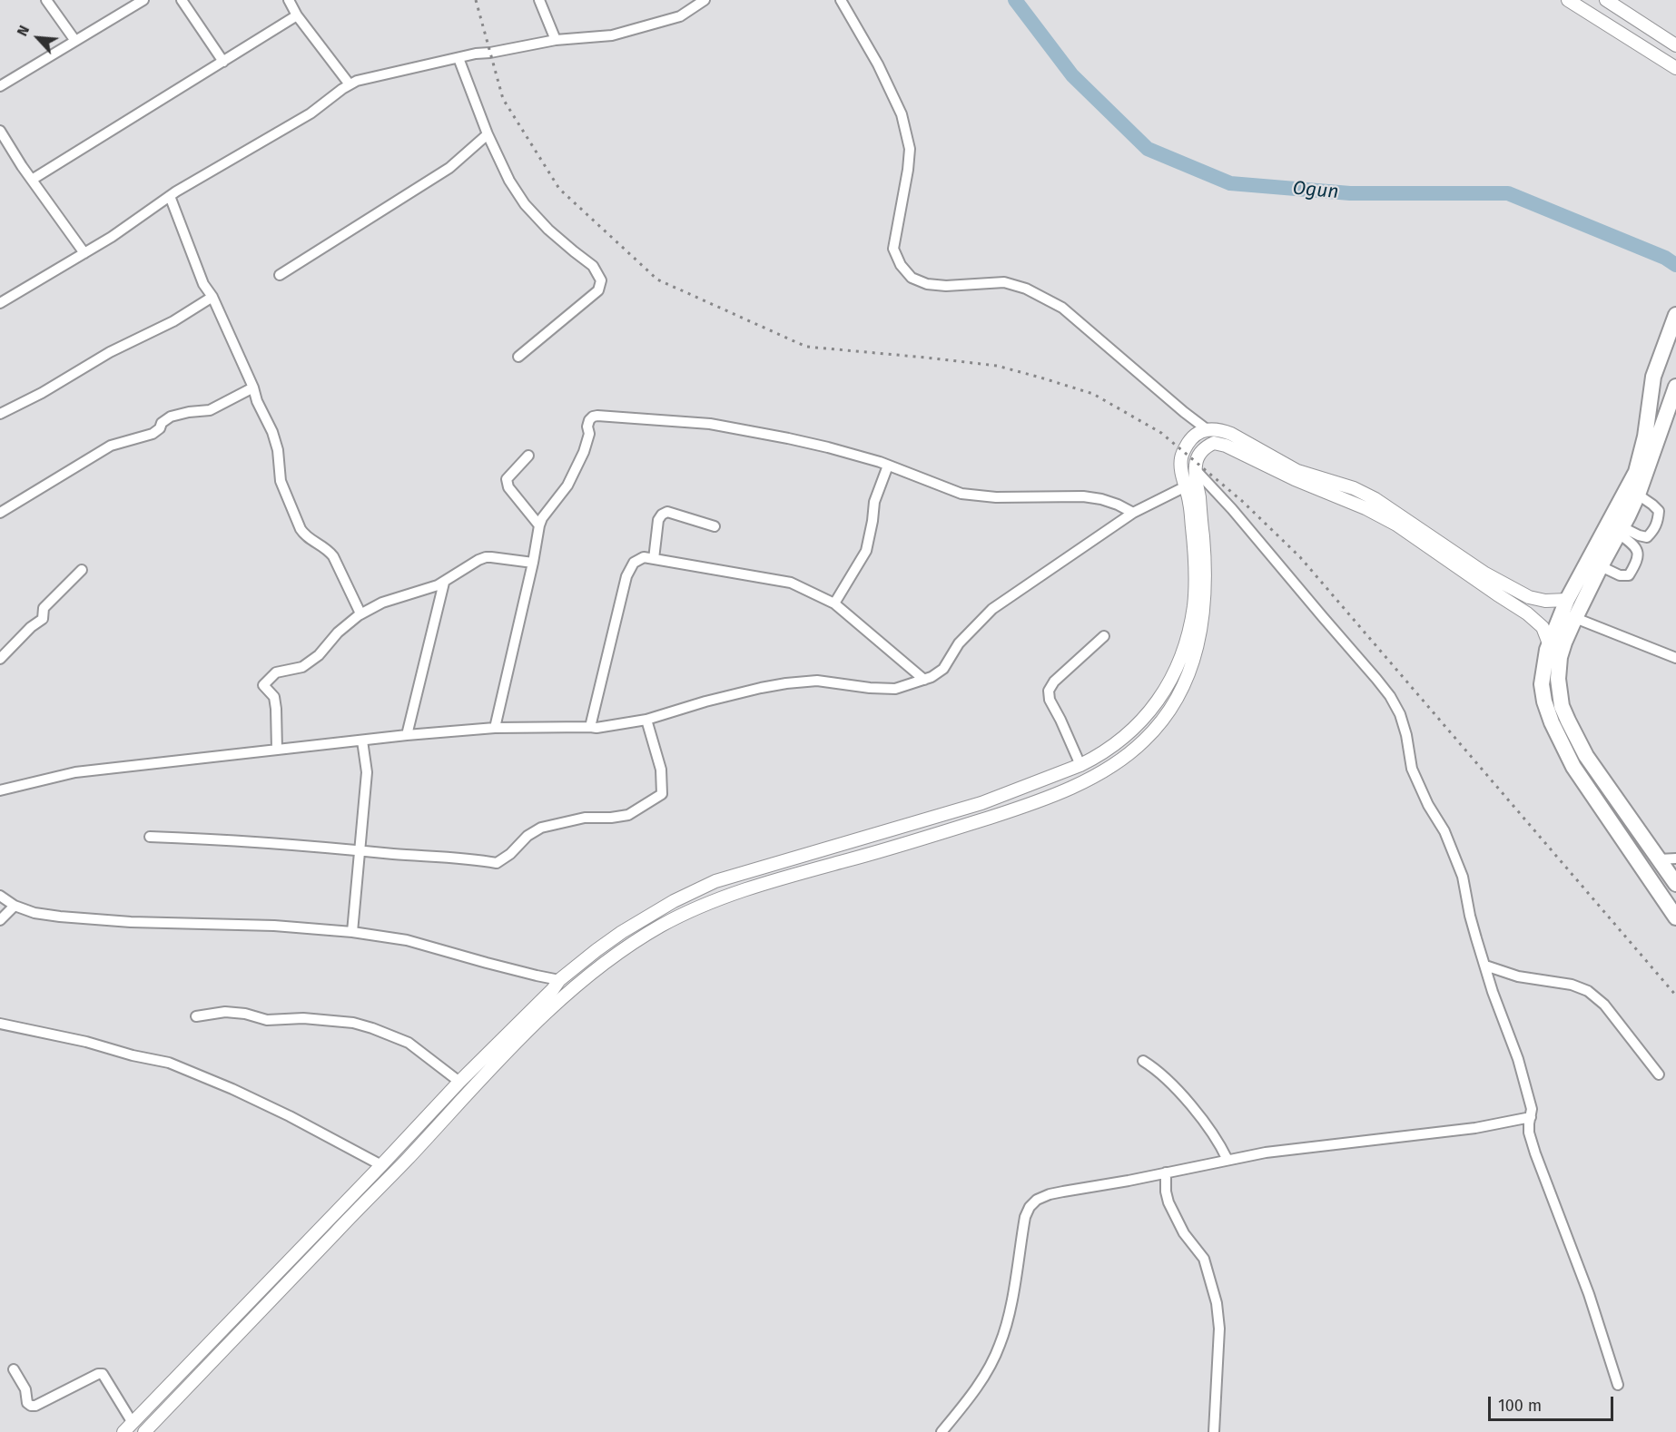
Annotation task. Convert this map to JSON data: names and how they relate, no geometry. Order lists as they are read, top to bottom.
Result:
{
  "water": ["Ogun"],
  "scale_bar": "100 m",
  "north": "top left"
}
